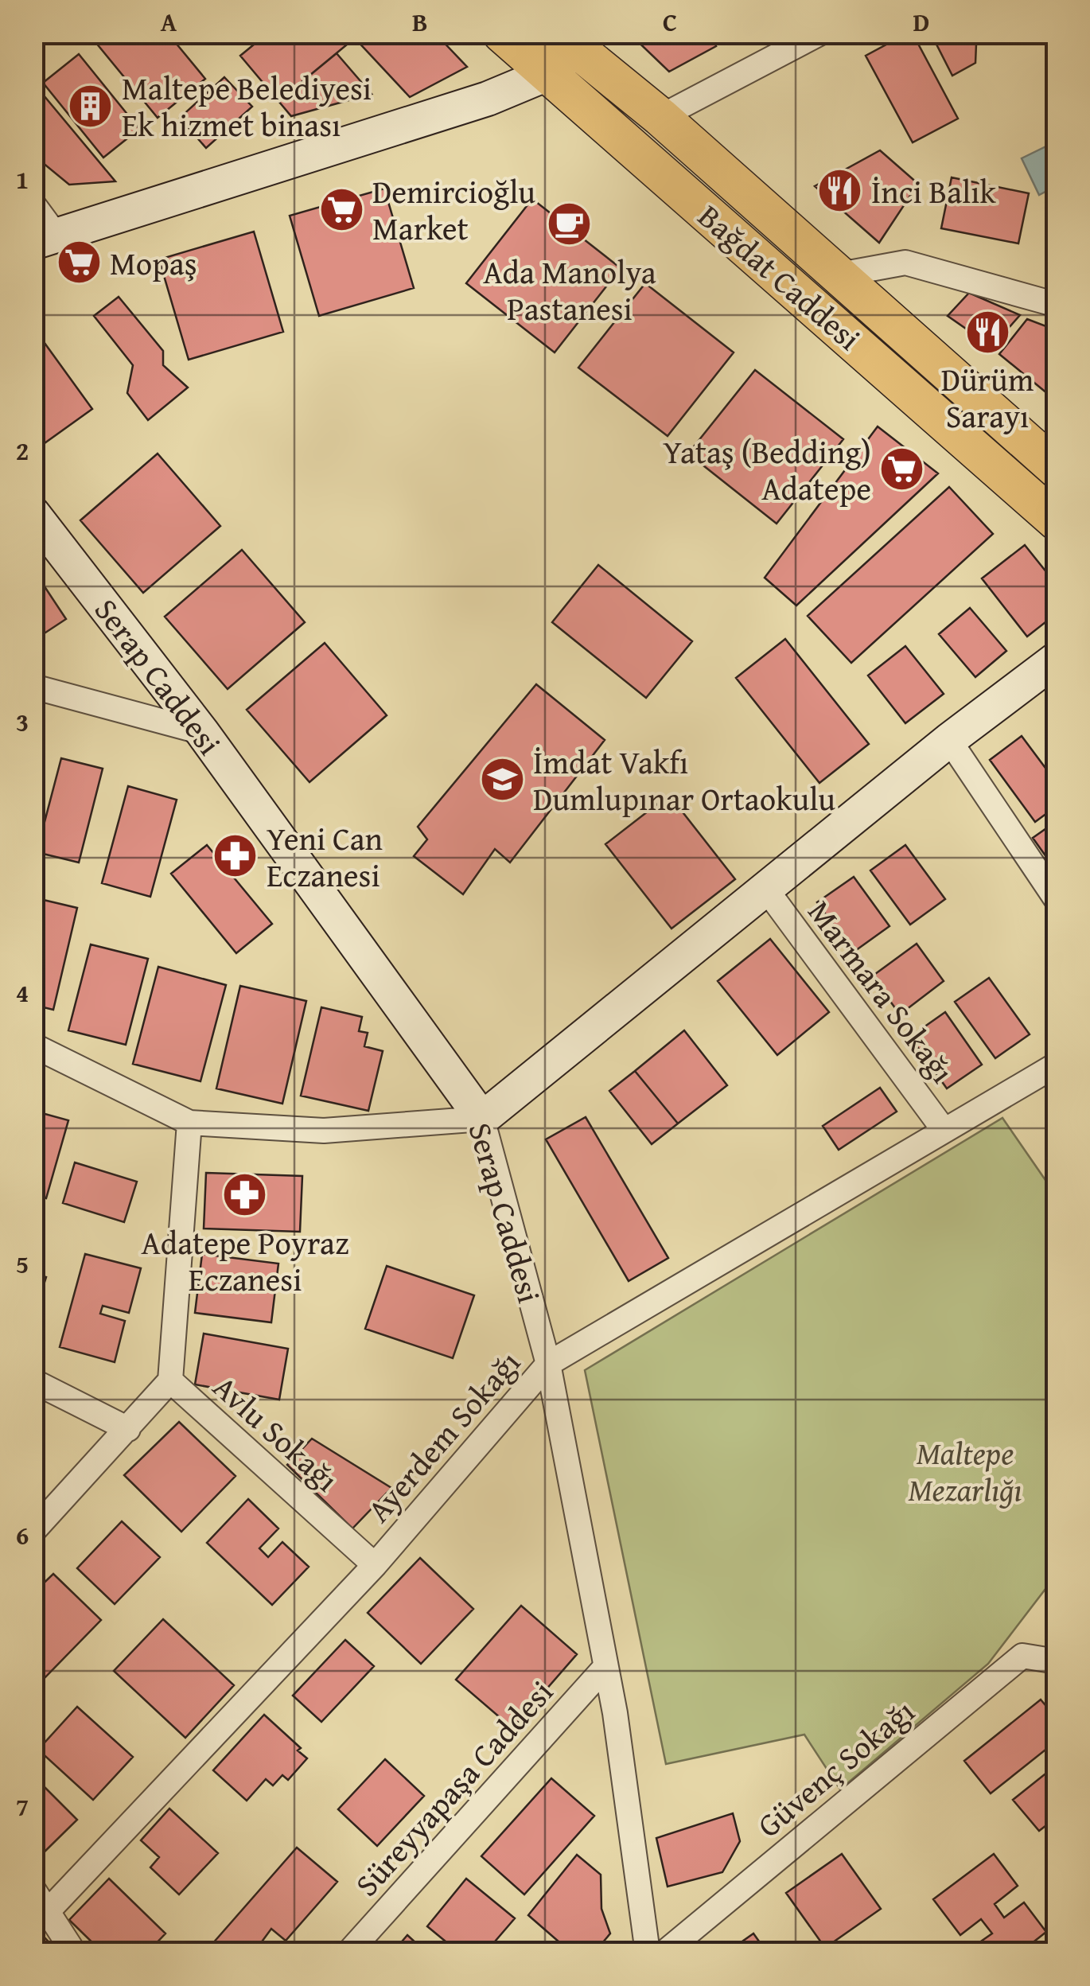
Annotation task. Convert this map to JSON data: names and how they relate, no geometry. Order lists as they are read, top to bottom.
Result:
{
  "streets": {
    "main road": ["Bağdat Caddesi"],
    "street": [
      "Serap Caddesi",
      "Marmara Sokağı",
      "Avlu Sokağı",
      "Ayerdem Sokağı",
      "Güvenç Sokağı",
      "Süreyyapaşa Caddesi"
    ]
  },
  "crossings": [
    ["Serap Caddesi", "Ayerdem Sokağı"],
    ["Serap Caddesi", "Süreyyapaşa Caddesi"],
    ["Marmara Sokağı", "Ayerdem Sokağı"],
    ["Avlu Sokağı", "Ayerdem Sokağı"]
  ],
  "parks": ["Maltepe Mezarlığı"],
  "places": {
    "building": ["Maltepe Belediyesi Ek hizmet binası"],
    "restaurant": ["İnci Balık", "Dürüm Sarayı"],
    "supermarket": ["Demircioğlu Market", "Mopaş", "Yataş (Bedding) Adatepe"],
    "cafe": ["Ada Manolya Pastanesi"],
    "school or university": ["İmdat Vakfı Dumlupınar Ortaokulu"],
    "pharmacy": ["Yeni Can Eczanesi", "Adatepe Poyraz Eczanesi"]
  },
  "grid": {
    "columns": [
      "A",
      "B",
      "C",
      "D"
    ],
    "rows": [
      "1",
      "2",
      "3",
      "4",
      "5",
      "6",
      "7"
    ]
  }
}
